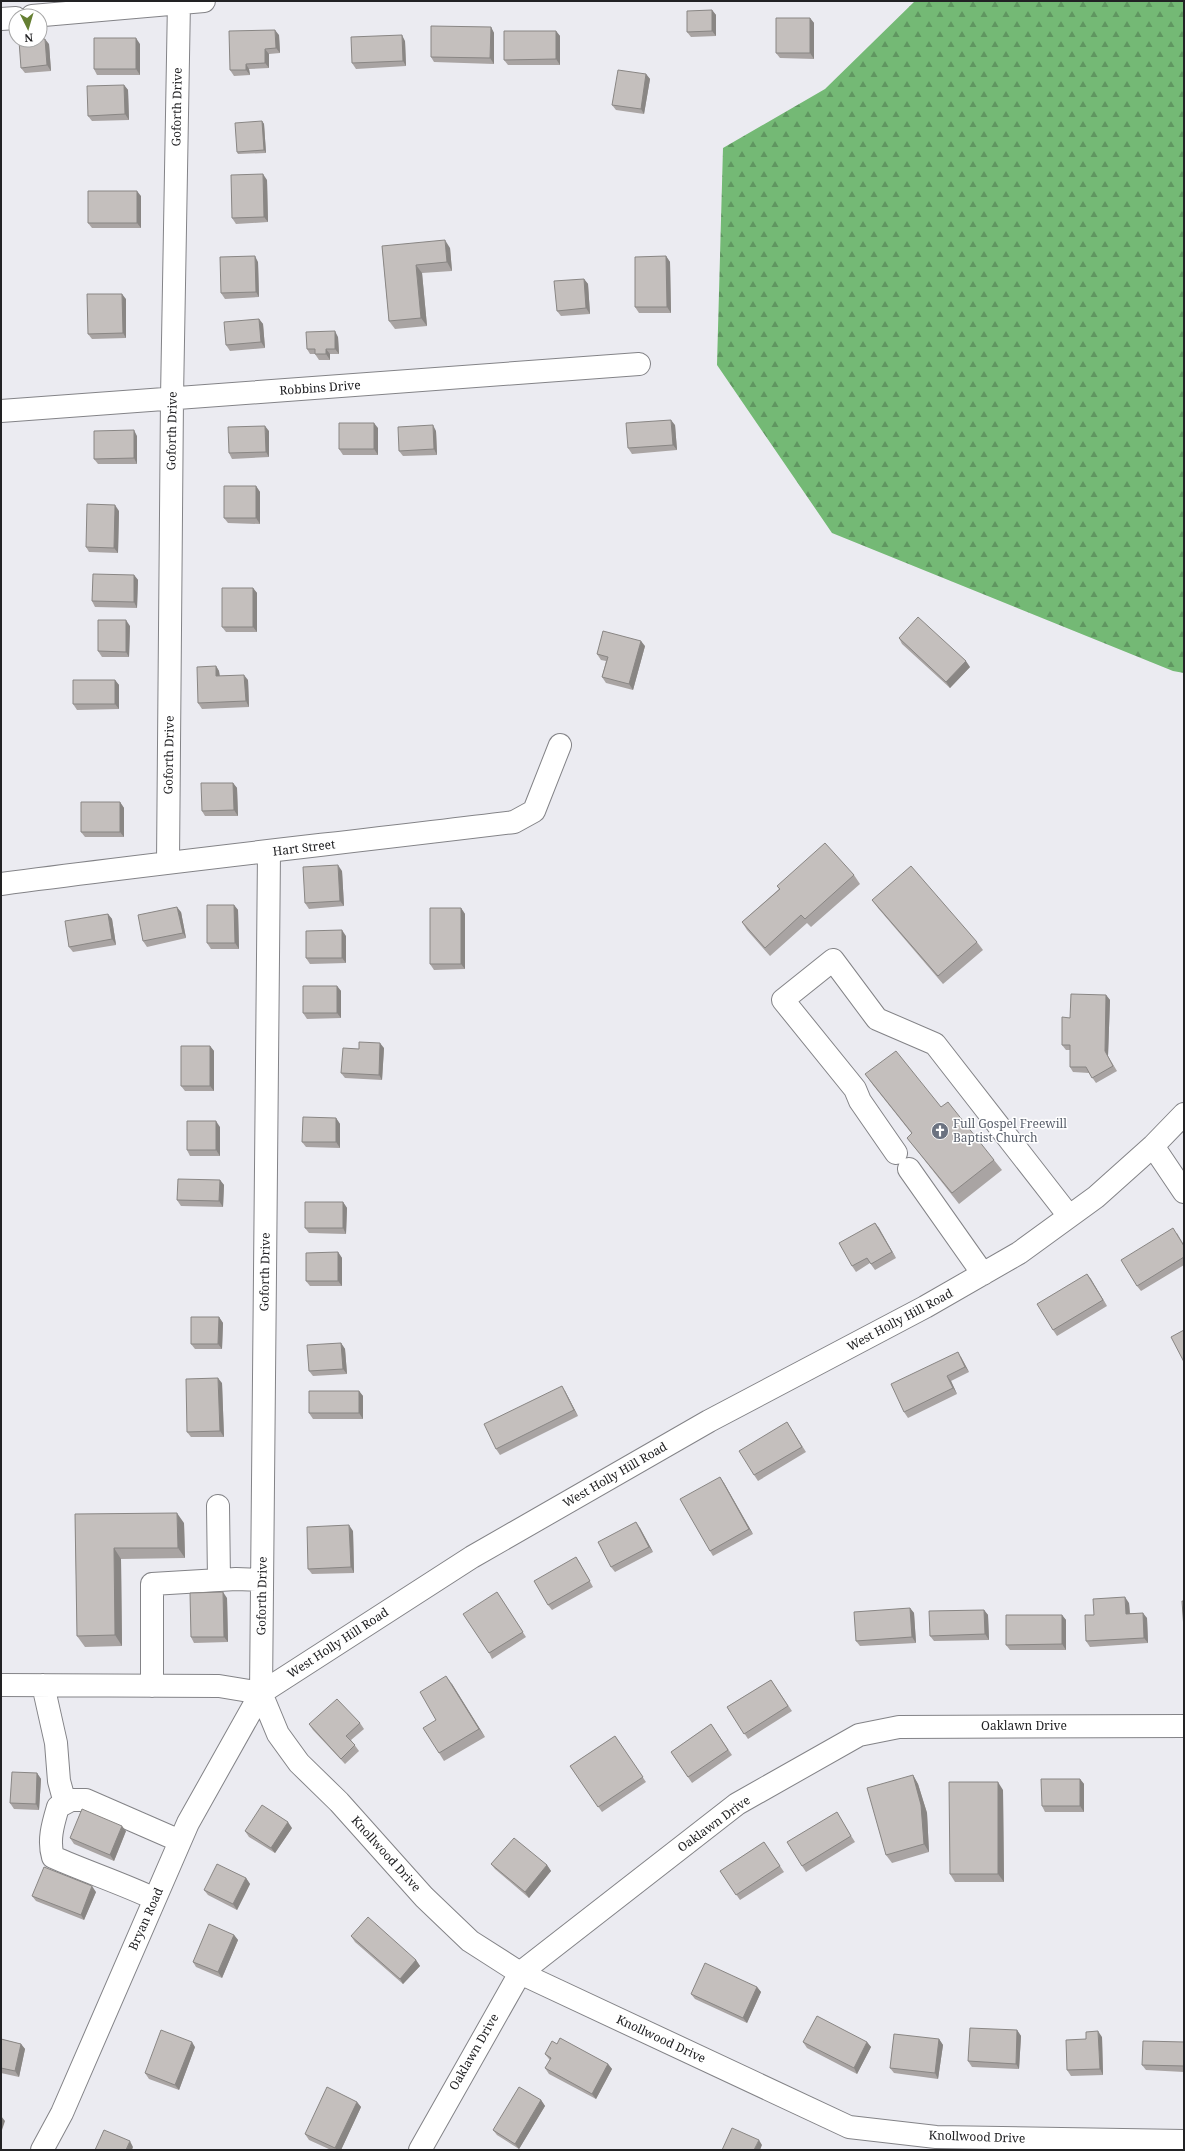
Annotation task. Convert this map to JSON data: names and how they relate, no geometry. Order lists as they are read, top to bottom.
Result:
{
  "streets": {
    "street": [
      "Goforth Drive",
      "Robbins Drive",
      "Hart Street",
      "West Holly Hill Road",
      "Oaklawn Drive",
      "Knollwood Drive",
      "Bryan Road"
    ]
  },
  "crossings": [
    ["Goforth Drive", "Robbins Drive"],
    ["Goforth Drive", "Hart Street"],
    ["Goforth Drive", "West Holly Hill Road"],
    ["Goforth Drive", "Knollwood Drive"],
    ["Goforth Drive", "Bryan Road"],
    ["West Holly Hill Road", "Knollwood Drive"],
    ["West Holly Hill Road", "Bryan Road"],
    ["Oaklawn Drive", "Knollwood Drive"],
    ["Knollwood Drive", "Bryan Road"]
  ],
  "places": {
    "church": ["Full Gospel Freewill Baptist Church"]
  },
  "north": "bottom"
}
